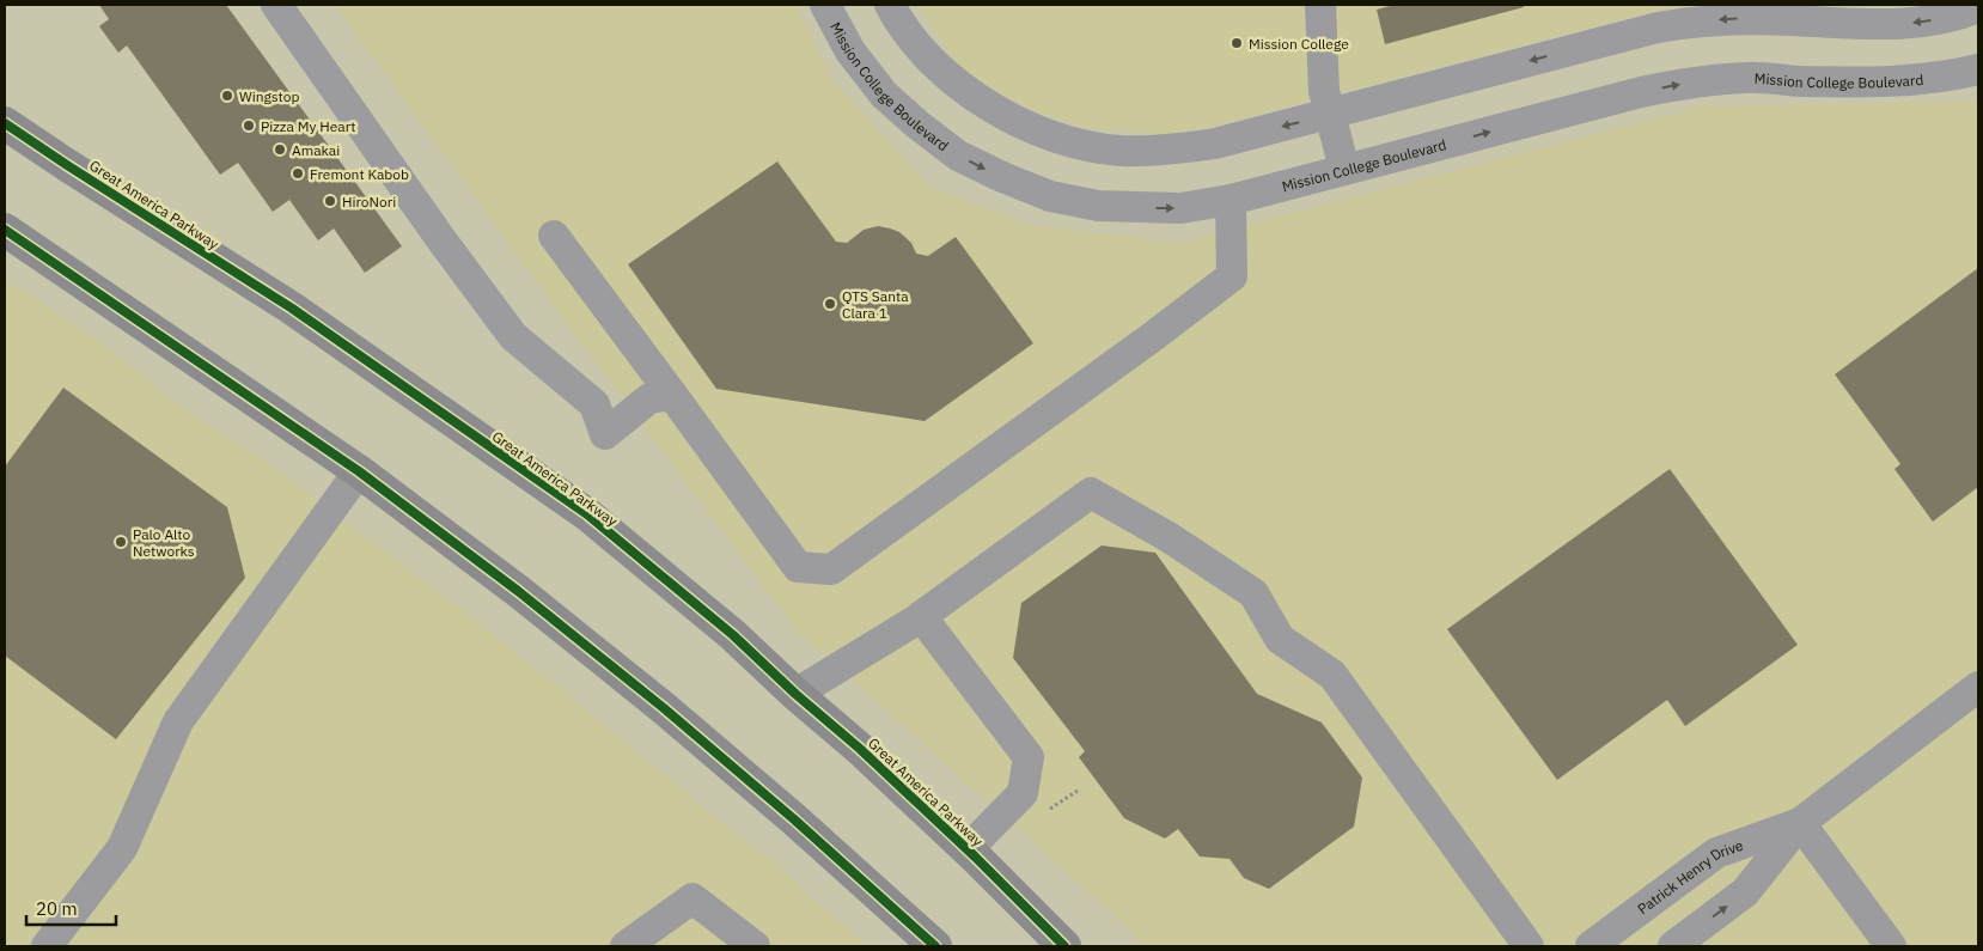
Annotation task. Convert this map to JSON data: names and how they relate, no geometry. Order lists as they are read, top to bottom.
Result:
{
  "streets": {
    "main road": ["Great America Parkway"],
    "street": ["Mission College Boulevard", "Patrick Henry Drive"]
  },
  "places": [
    "Mission College",
    "Wingstop",
    "Pizza My Heart",
    "Amakai",
    "Fremont Kabob",
    "HiroNori",
    "QTS Santa Clara 1",
    "Palo Alto Networks"
  ],
  "scale_bar": "20 m"
}
